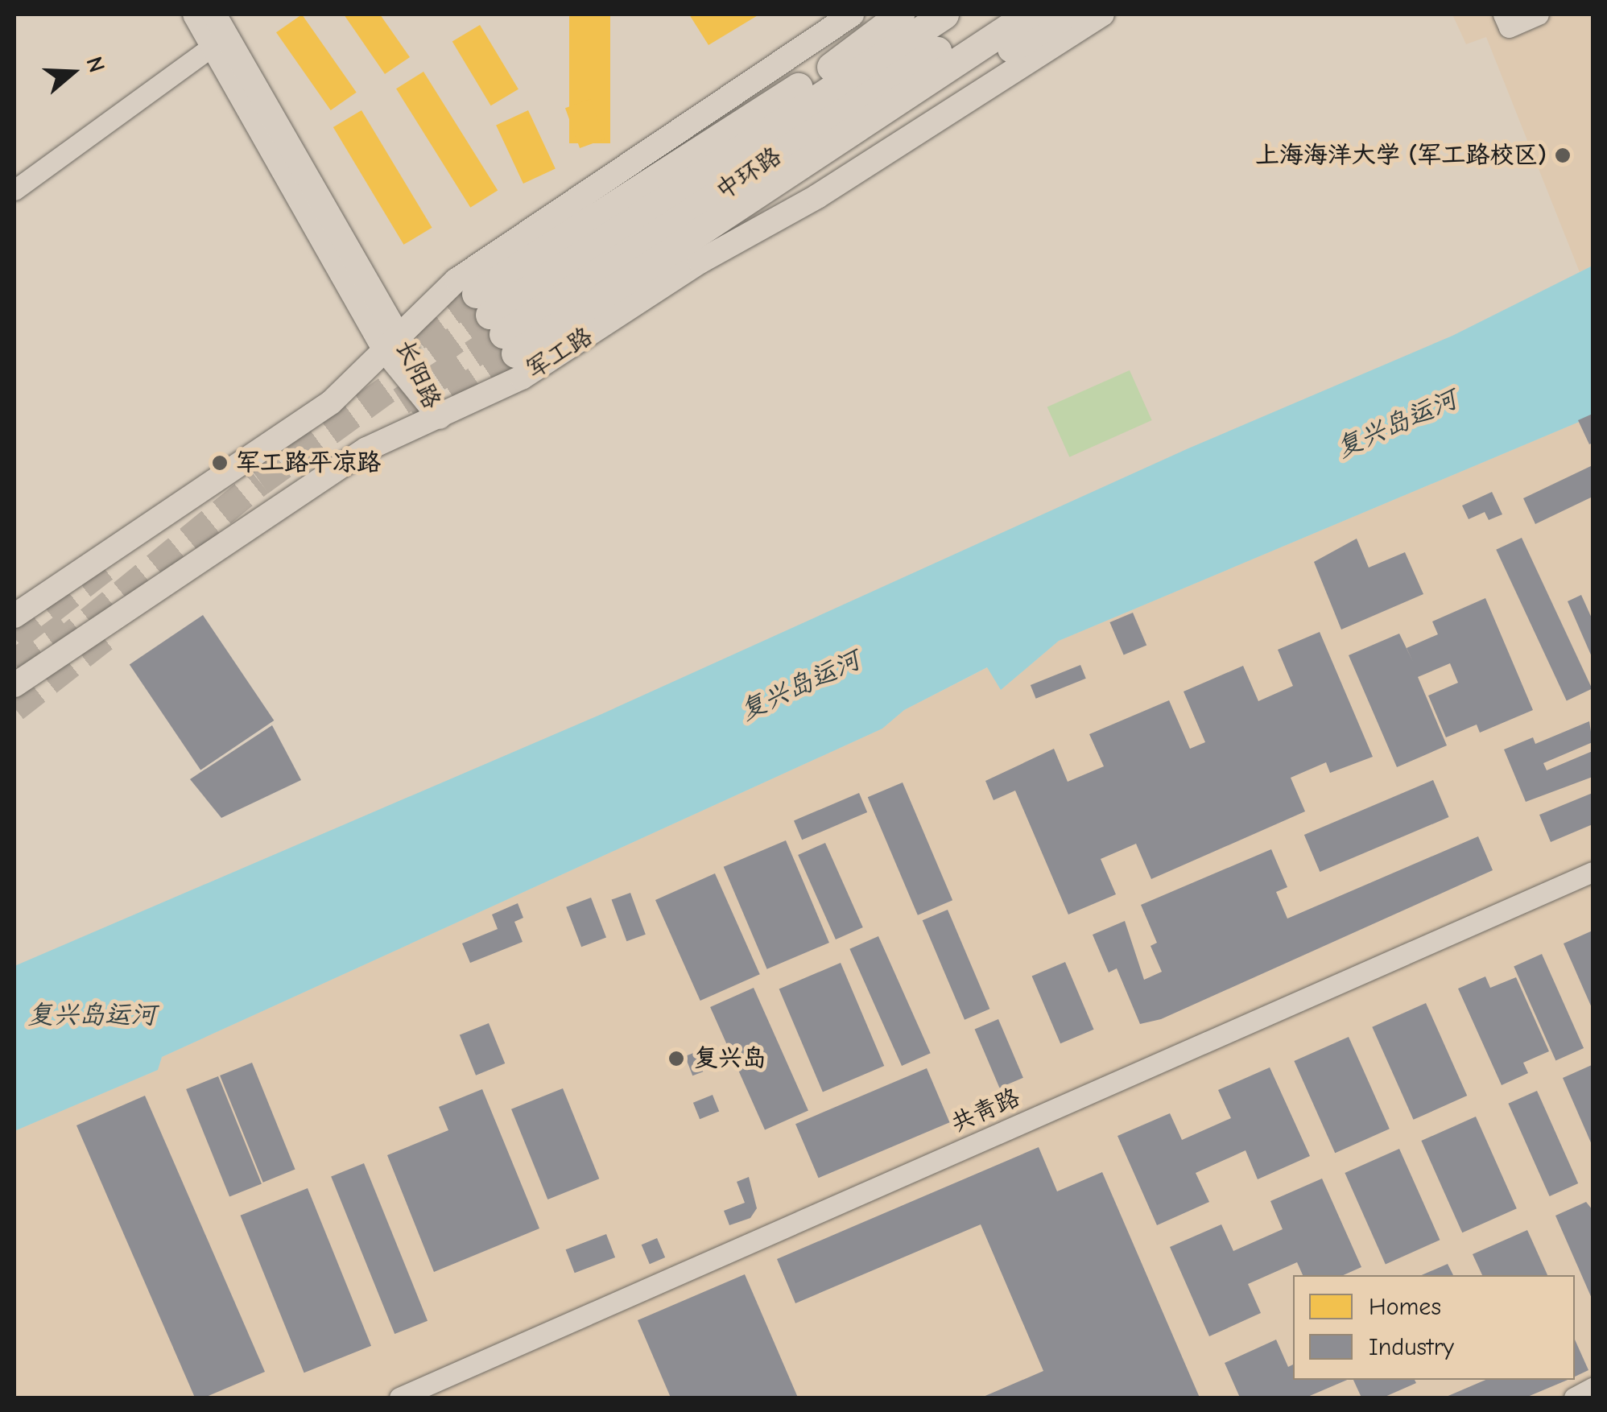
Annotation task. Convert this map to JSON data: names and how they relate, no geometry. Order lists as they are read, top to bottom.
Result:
{
  "streets": {
    "highway": ["中环路"],
    "main road": ["军工路", "长阳路"],
    "street": ["共青路"]
  },
  "crossings": [
    ["军工路", "长阳路"]
  ],
  "water": ["复兴岛运河"],
  "places": ["上海海洋大学 (军工路校区)", "军工路平凉路", "复兴岛"],
  "legend": ["Homes", "Industry"],
  "north": "right"
}
